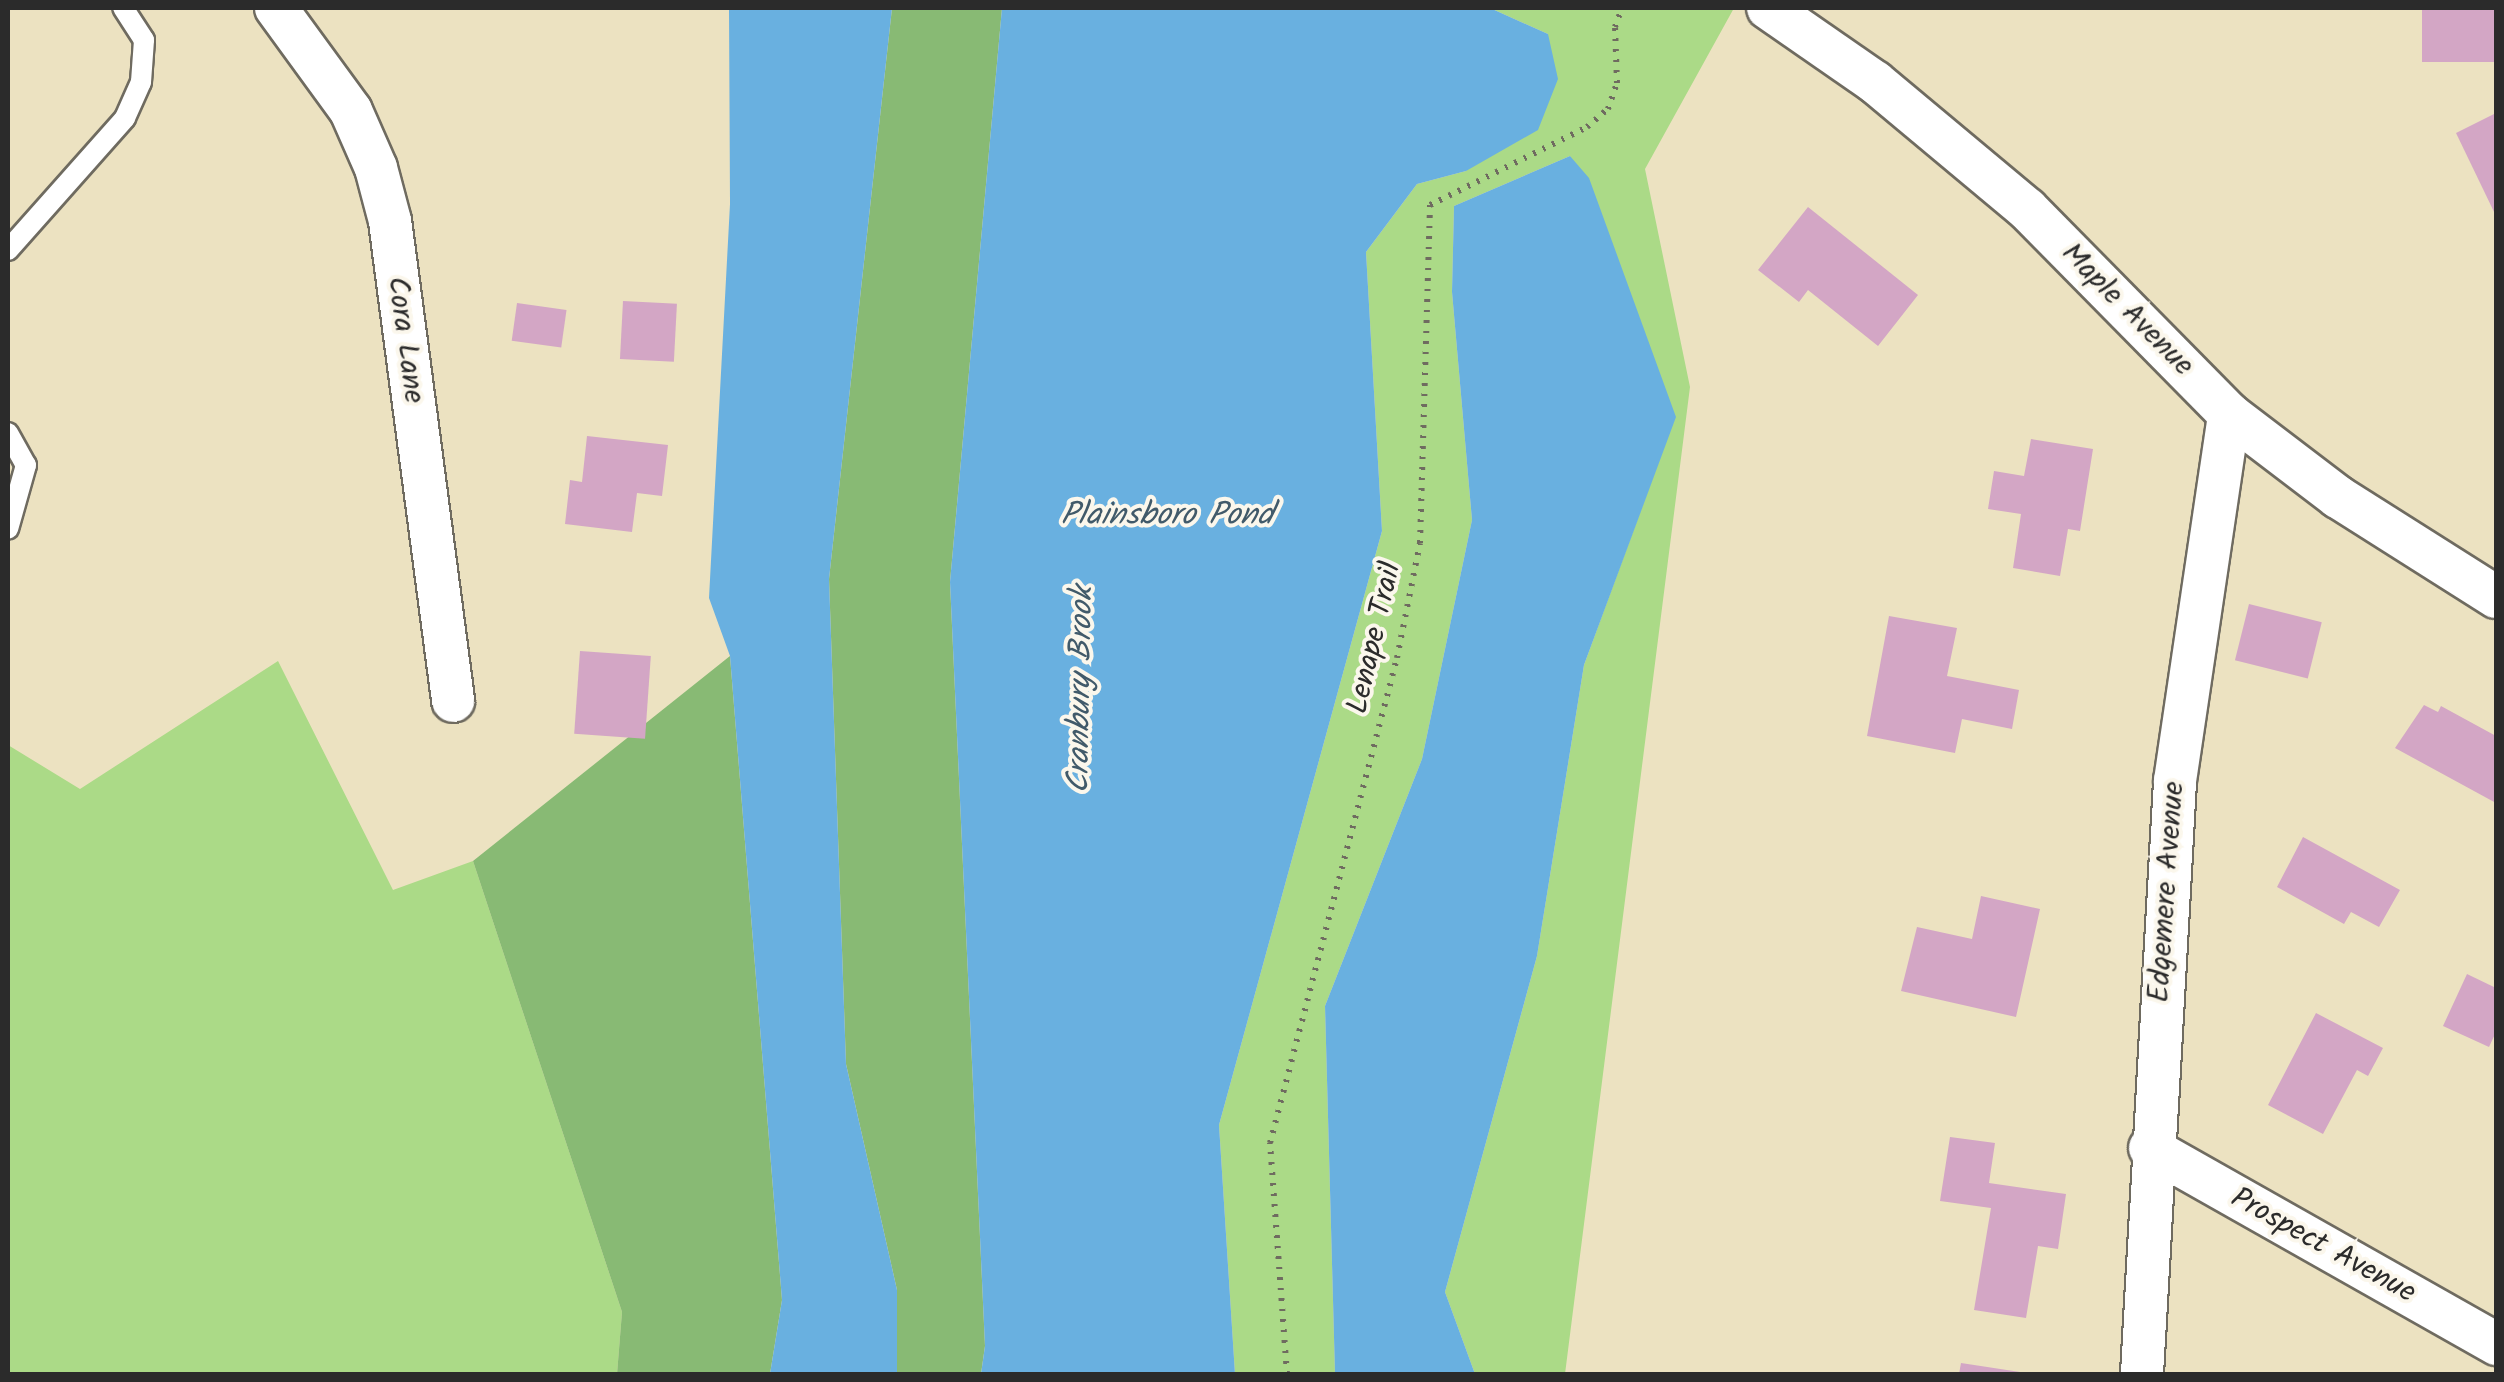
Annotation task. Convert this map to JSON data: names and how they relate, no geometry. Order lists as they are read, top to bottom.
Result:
{
  "streets": {
    "street": [
      "Maple Avenue",
      "Cora Lane",
      "Edgemere Avenue",
      "Prospect Avenue"
    ],
    "path": ["Lenape Trail"]
  },
  "crossings": [
    ["Maple Avenue", "Edgemere Avenue"],
    ["Edgemere Avenue", "Prospect Avenue"]
  ],
  "water": ["Plainsboro Pond", "Cranbury Brook"]
}
